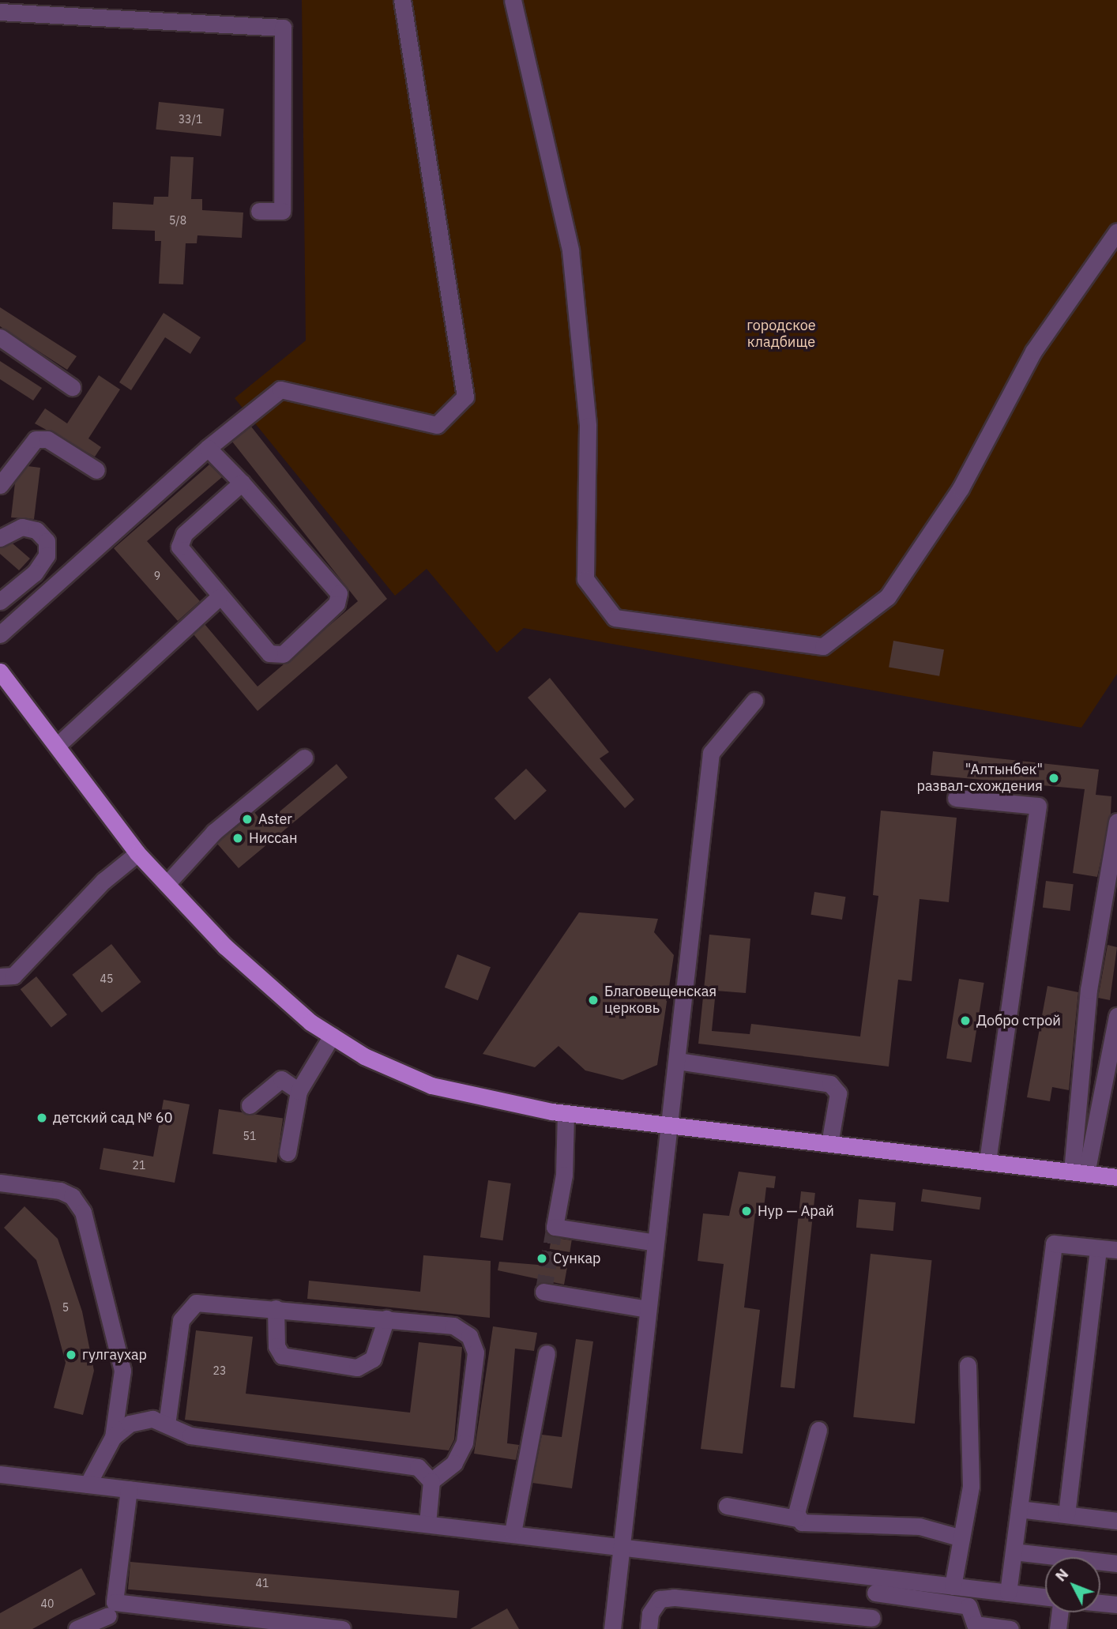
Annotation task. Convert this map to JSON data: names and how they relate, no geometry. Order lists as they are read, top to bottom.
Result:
{
  "parks": ["городское кладбище"],
  "places": [
    "\"Алтынбек\" развал-схождения",
    "Aster",
    "Ниссан",
    "Благовещенская церковь",
    "Добро строй",
    "детский сад № 60",
    "Нур — Арай",
    "Сункар",
    "гулгаухар"
  ],
  "house_numbers": [
    "33/1",
    "5/8",
    "9",
    "45",
    "51",
    "21",
    "5",
    "23",
    "41",
    "40"
  ],
  "north": "top left"
}
